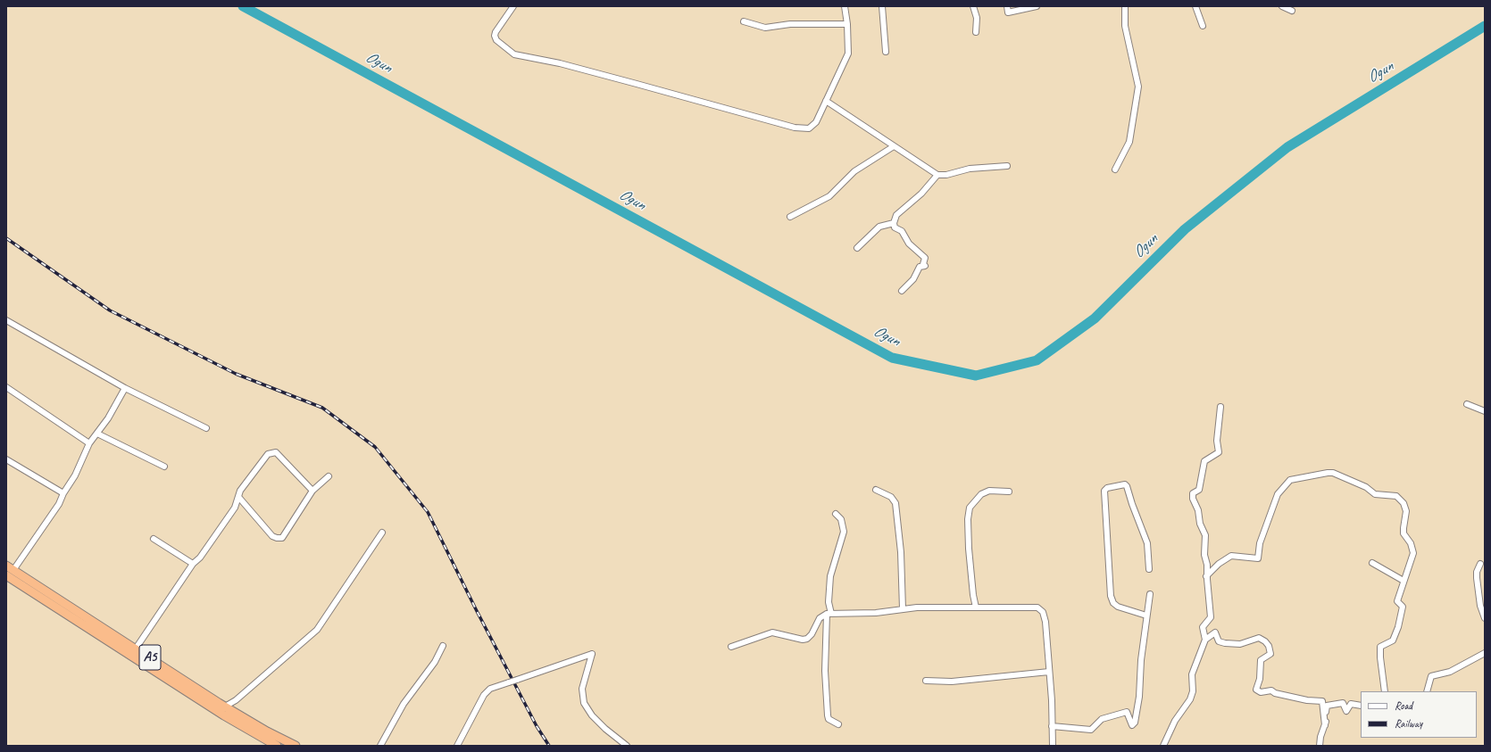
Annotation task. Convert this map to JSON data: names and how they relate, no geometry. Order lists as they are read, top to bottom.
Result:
{
  "streets": {
    "highway": ["A5"]
  },
  "water": ["Ogun"],
  "legend": ["Road", "Railway"]
}
